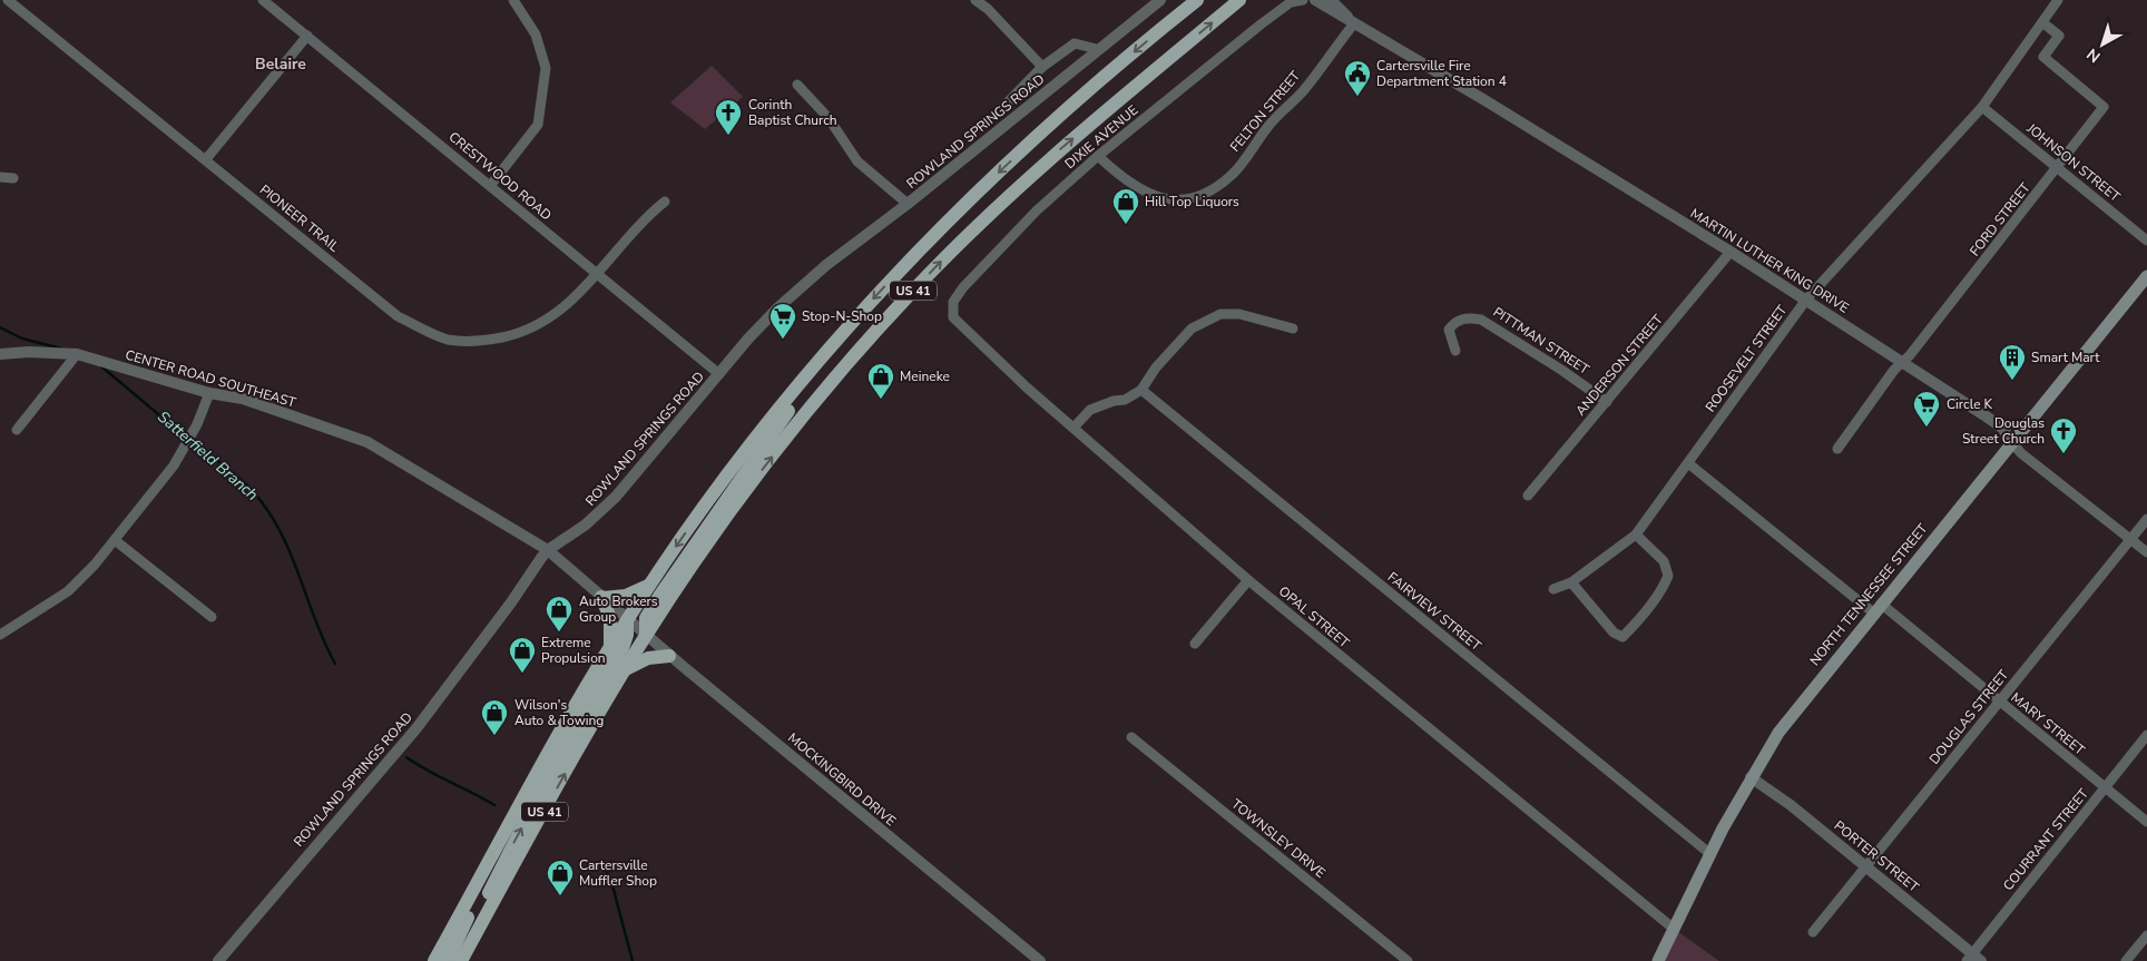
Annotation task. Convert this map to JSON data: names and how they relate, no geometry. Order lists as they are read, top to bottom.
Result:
{
  "streets": {
    "main road": ["US 41", "NORTH TENNESSEE STREET"],
    "street": [
      "FELTON STREET",
      "ROWLAND SPRINGS ROAD",
      "DIXIE AVENUE",
      "JOHNSON STREET",
      "CRESTWOOD ROAD",
      "PIONEER TRAIL",
      "FORD STREET",
      "MARTIN LUTHER KING DRIVE",
      "PITTMAN STREET",
      "ROOSEVELT STREET",
      "ANDERSON STREET",
      "CENTER ROAD SOUTHEAST",
      "FAIRVIEW STREET",
      "OPAL STREET",
      "DOUGLAS STREET",
      "MARY STREET",
      "MOCKINGBIRD DRIVE",
      "TOWNSLEY DRIVE",
      "COURRANT STREET",
      "PORTER STREET"
    ]
  },
  "crossings": [
    ["FELTON STREET", "DIXIE AVENUE"],
    ["FELTON STREET", "MARTIN LUTHER KING DRIVE"],
    ["ROWLAND SPRINGS ROAD", "CRESTWOOD ROAD"],
    ["ROWLAND SPRINGS ROAD", "CENTER ROAD SOUTHEAST"],
    ["DIXIE AVENUE", "OPAL STREET"],
    ["JOHNSON STREET", "FORD STREET"],
    ["JOHNSON STREET", "ROOSEVELT STREET"],
    ["CRESTWOOD ROAD", "PIONEER TRAIL"],
    ["FORD STREET", "MARTIN LUTHER KING DRIVE"],
    ["FORD STREET", "ROOSEVELT STREET"],
    ["MARTIN LUTHER KING DRIVE", "ROOSEVELT STREET"],
    ["MARTIN LUTHER KING DRIVE", "ANDERSON STREET"],
    ["MARTIN LUTHER KING DRIVE", "NORTH TENNESSEE STREET"],
    ["MARTIN LUTHER KING DRIVE", "DOUGLAS STREET"],
    ["US 41", "MOCKINGBIRD DRIVE"],
    ["PITTMAN STREET", "ANDERSON STREET"],
    ["ROOSEVELT STREET", "MARY STREET"],
    ["CENTER ROAD SOUTHEAST", "MOCKINGBIRD DRIVE"],
    ["NORTH TENNESSEE STREET", "FAIRVIEW STREET"],
    ["NORTH TENNESSEE STREET", "OPAL STREET"],
    ["NORTH TENNESSEE STREET", "MARY STREET"],
    ["NORTH TENNESSEE STREET", "PORTER STREET"],
    ["DOUGLAS STREET", "MARY STREET"],
    ["DOUGLAS STREET", "PORTER STREET"],
    ["MARY STREET", "COURRANT STREET"],
    ["COURRANT STREET", "PORTER STREET"]
  ],
  "districts": ["Belaire"],
  "water": ["Satterfield Branch"],
  "places": {
    "public building": ["Cartersville Fire Department Station 4"],
    "church": ["Corinth Baptist Church", "Douglas Street Church"],
    "shop": [
      "Hill Top Liquors",
      "Meineke",
      "Auto Brokers Group",
      "Extreme Propulsion",
      "Wilson's Auto & Towing",
      "Cartersville Muffler Shop"
    ],
    "supermarket": ["Stop-N-Shop", "Circle K"],
    "building": ["Smart Mart"]
  },
  "north": "bottom left"
}
